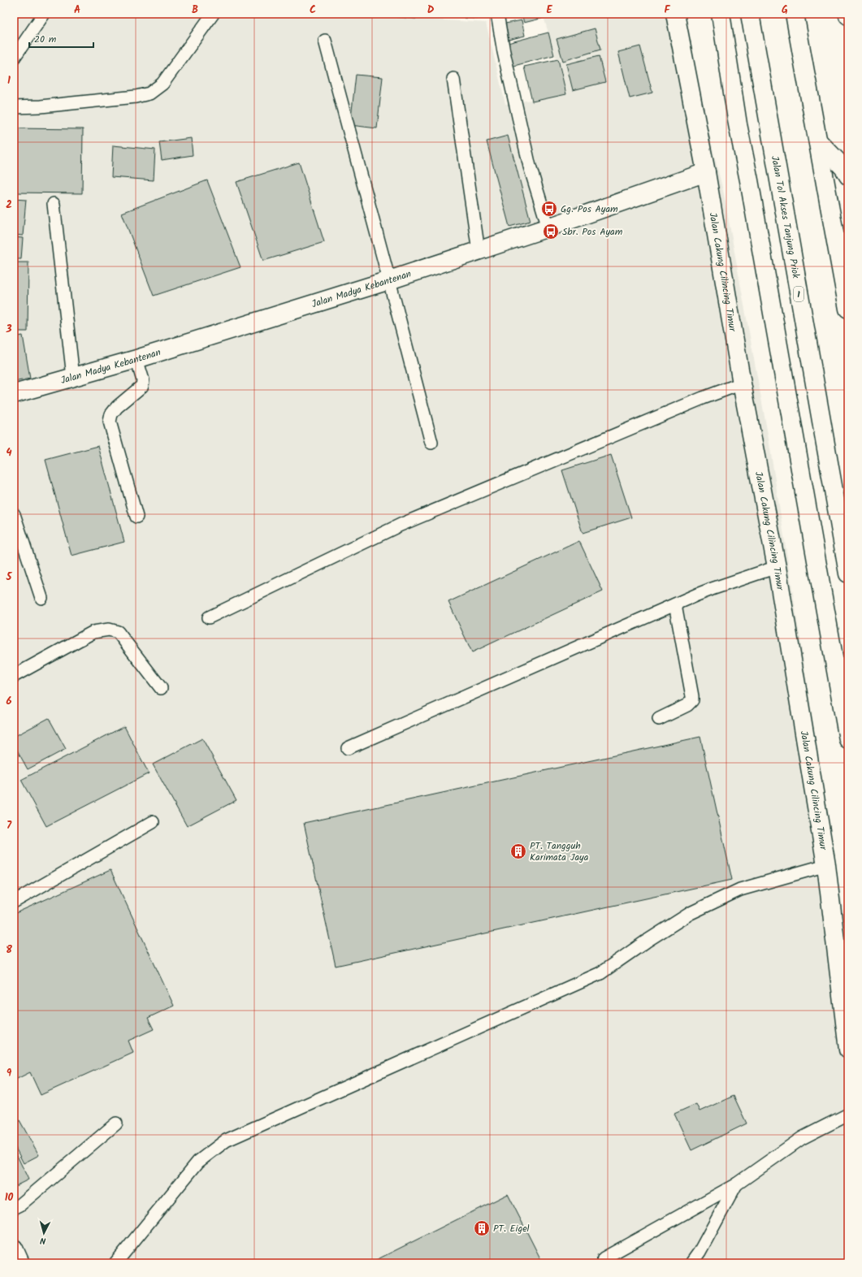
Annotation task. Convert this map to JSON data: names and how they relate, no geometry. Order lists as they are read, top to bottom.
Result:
{
  "streets": {
    "main road": [
      "Jalan Tol Akses Tanjung Priok",
      "Jalan Cakung Cilincing Timur",
      "Jalan Madya Kebantenan",
      "1"
    ]
  },
  "crossings": [
    ["Jalan Cakung Cilincing Timur", "Jalan Madya Kebantenan"]
  ],
  "places": {
    "bus stop": ["Gg. Pos Ayam", "Sbr. Pos Ayam"],
    "building": ["PT. Tangguh Karimata Jaya", "PT. Eigel"]
  },
  "scale_bar": "20 m",
  "north": "bottom",
  "grid": {
    "columns": [
      "A",
      "B",
      "C",
      "D",
      "E",
      "F",
      "G"
    ],
    "rows": [
      "1",
      "2",
      "3",
      "4",
      "5",
      "6",
      "7",
      "8",
      "9",
      "10"
    ]
  }
}
